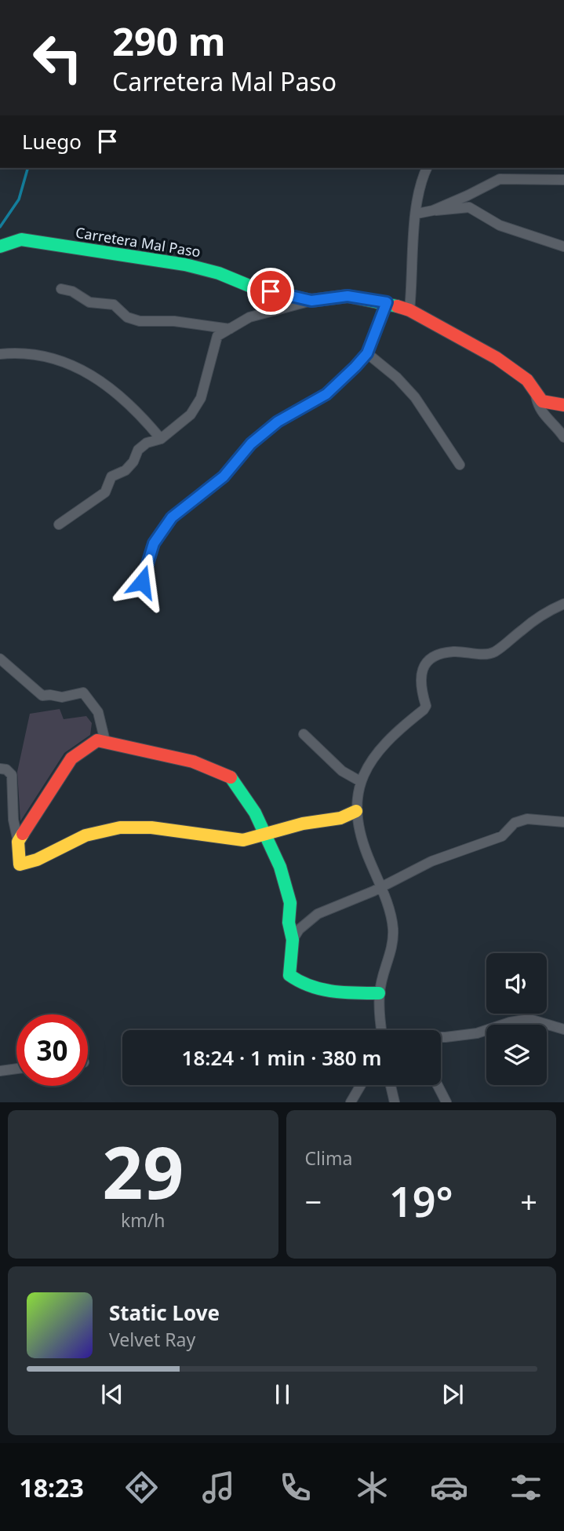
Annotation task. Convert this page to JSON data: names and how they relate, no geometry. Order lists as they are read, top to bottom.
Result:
{
  "streets": {
    "street": ["Carretera Mal Paso"]
  },
  "page": {
    "turn": ["290 m", "Carretera Mal Paso"],
    "then": "Luego",
    "limit": "30",
    "trip": "18:24 · 1 min · 380 m",
    "tile": [
      ["29", "km/h"],
      "Clima"
    ],
    "heat": ["−", "19°", "+"],
    "song": ["Static Love", "Velvet Ray"],
    "tabs": "18:23"
  }
}
